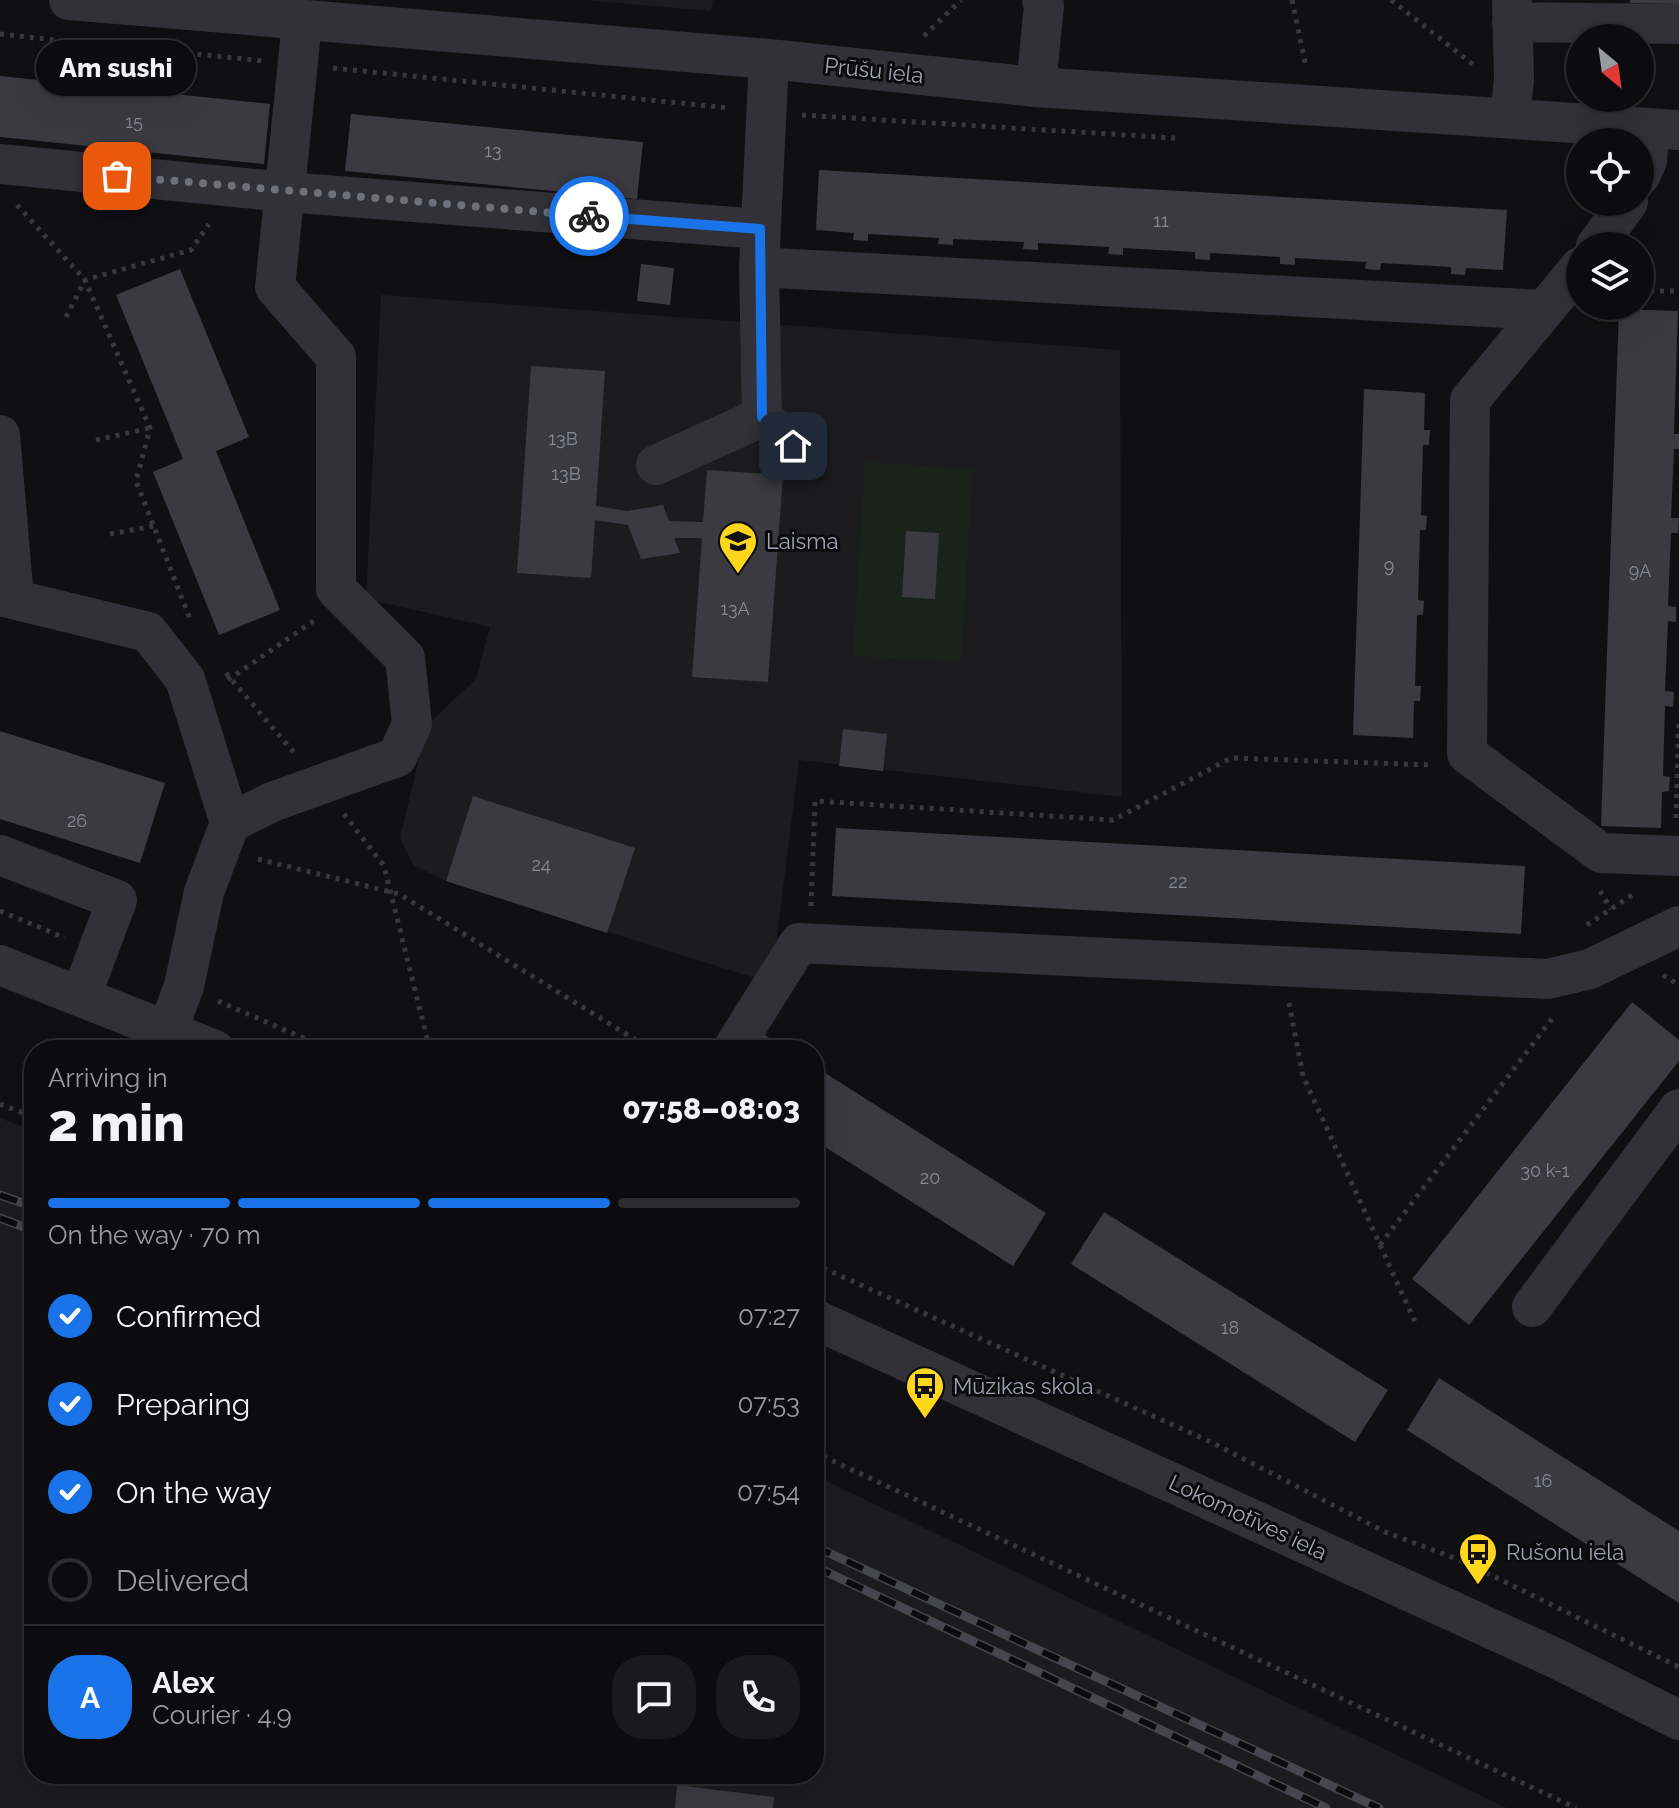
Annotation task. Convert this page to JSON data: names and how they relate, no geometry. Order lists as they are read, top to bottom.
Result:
{
  "streets": {
    "street": ["Prūšu iela", "Lokomotīves iela"]
  },
  "places": {
    "other": ["Am sushi"],
    "school or university": ["Laisma"],
    "bus stop": ["Mūzikas skola", "Rušonu iela"]
  },
  "house_numbers": [
    "15",
    "13",
    "11",
    "13B",
    "13B",
    "9",
    "9A",
    "13A",
    "26",
    "24",
    "22",
    "30 k-1",
    "20",
    "18",
    "16"
  ],
  "north": "bottom right",
  "page": {
    "bubble": "Am sushi",
    "heading": ["2 min", "Arriving in", "07:58–08:03"],
    "panel": ["Alex", "Courier · 4.9"],
    "bar": "On the way · 70 m",
    "list": [
      ["Confirmed", "07:27"],
      ["Preparing", "07:53"],
      ["On the way", "07:54"],
      "Delivered"
    ],
    "round": "A"
  }
}
